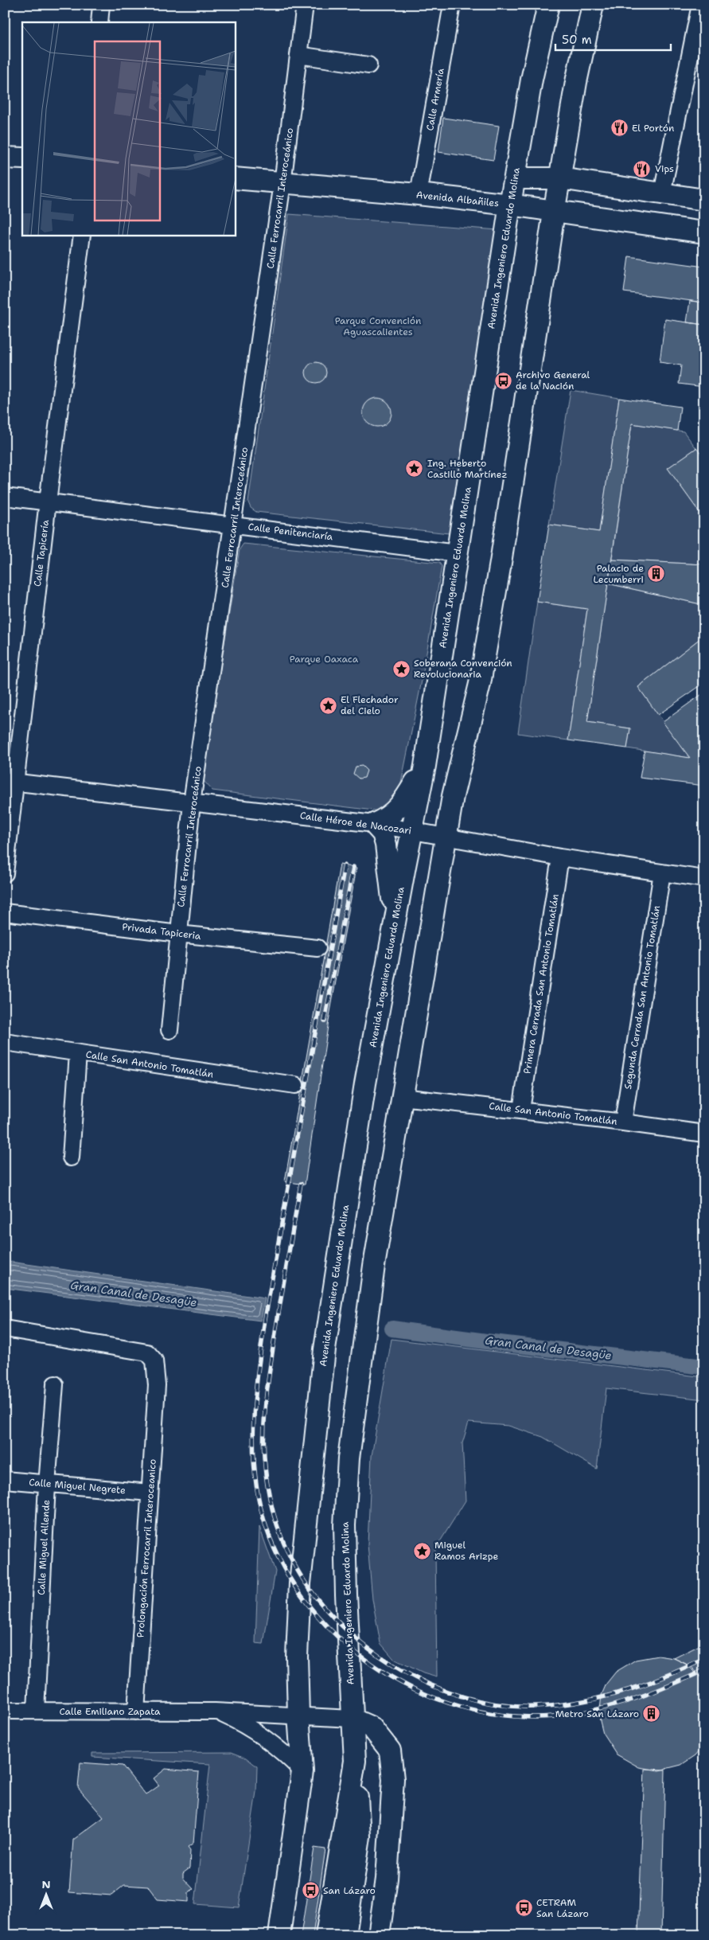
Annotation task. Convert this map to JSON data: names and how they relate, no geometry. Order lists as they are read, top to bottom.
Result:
{
  "streets": {
    "main road": ["Avenida Albañiles", "Avenida Ingeniero Eduardo Molina"],
    "street": [
      "Calle Armería",
      "Calle Ferrocarril Interoceánico",
      "Calle Penitenciaría",
      "Calle Tapicería",
      "Calle Héroe de Nacozari",
      "Privada Tapiceria",
      "Primera Cerrada San Antonio Tomatlán",
      "Segunda Cerrada San Antonio Tomatlán",
      "Calle San Antonio Tomatlán",
      "Calle Miguel Negrete",
      "Calle Miguel Allende",
      "Prolongación Ferrocarril Interoceanico",
      "Calle Emiliano Zapata"
    ]
  },
  "crossings": [
    ["Calle Armería", "Avenida Albañiles"],
    ["Calle Ferrocarril Interoceánico", "Avenida Albañiles"],
    ["Calle Ferrocarril Interoceánico", "Calle Penitenciaría"],
    ["Calle Ferrocarril Interoceánico", "Calle Héroe de Nacozari"],
    ["Calle Ferrocarril Interoceánico", "Privada Tapiceria"],
    ["Avenida Albañiles", "Avenida Ingeniero Eduardo Molina"],
    ["Avenida Ingeniero Eduardo Molina", "Calle Penitenciaría"],
    ["Avenida Ingeniero Eduardo Molina", "Calle Héroe de Nacozari"],
    ["Avenida Ingeniero Eduardo Molina", "Calle San Antonio Tomatlán"],
    ["Avenida Ingeniero Eduardo Molina", "Calle Emiliano Zapata"],
    ["Calle Penitenciaría", "Calle Tapicería"],
    ["Calle Tapicería", "Calle Héroe de Nacozari"],
    ["Calle Héroe de Nacozari", "Primera Cerrada San Antonio Tomatlán"],
    ["Calle Héroe de Nacozari", "Segunda Cerrada San Antonio Tomatlán"],
    ["Primera Cerrada San Antonio Tomatlán", "Calle San Antonio Tomatlán"],
    ["Segunda Cerrada San Antonio Tomatlán", "Calle San Antonio Tomatlán"],
    ["Calle Miguel Negrete", "Calle Miguel Allende"],
    ["Calle Miguel Negrete", "Prolongación Ferrocarril Interoceanico"],
    ["Calle Miguel Allende", "Calle Emiliano Zapata"],
    ["Prolongación Ferrocarril Interoceanico", "Calle Emiliano Zapata"]
  ],
  "water": ["Gran Canal de Desagüe"],
  "parks": ["Parque Convención Aguascalientes", "Parque Oaxaca"],
  "places": {
    "restaurant": ["El Portón", "Vips"],
    "bus stop": ["Archivo General de la Nación", "San Lázaro", "CETRAM San Lázaro"],
    "place": [
      "Ing. Heberto Castillo Martínez",
      "Soberana Convención Revolucionaria",
      "El Flechador del Cielo",
      "Miguel Ramos Arizpe"
    ],
    "building": ["Palacio de Lecumberri", "Metro San Lázaro"]
  },
  "scale_bar": "50 m",
  "north": "top"
}
